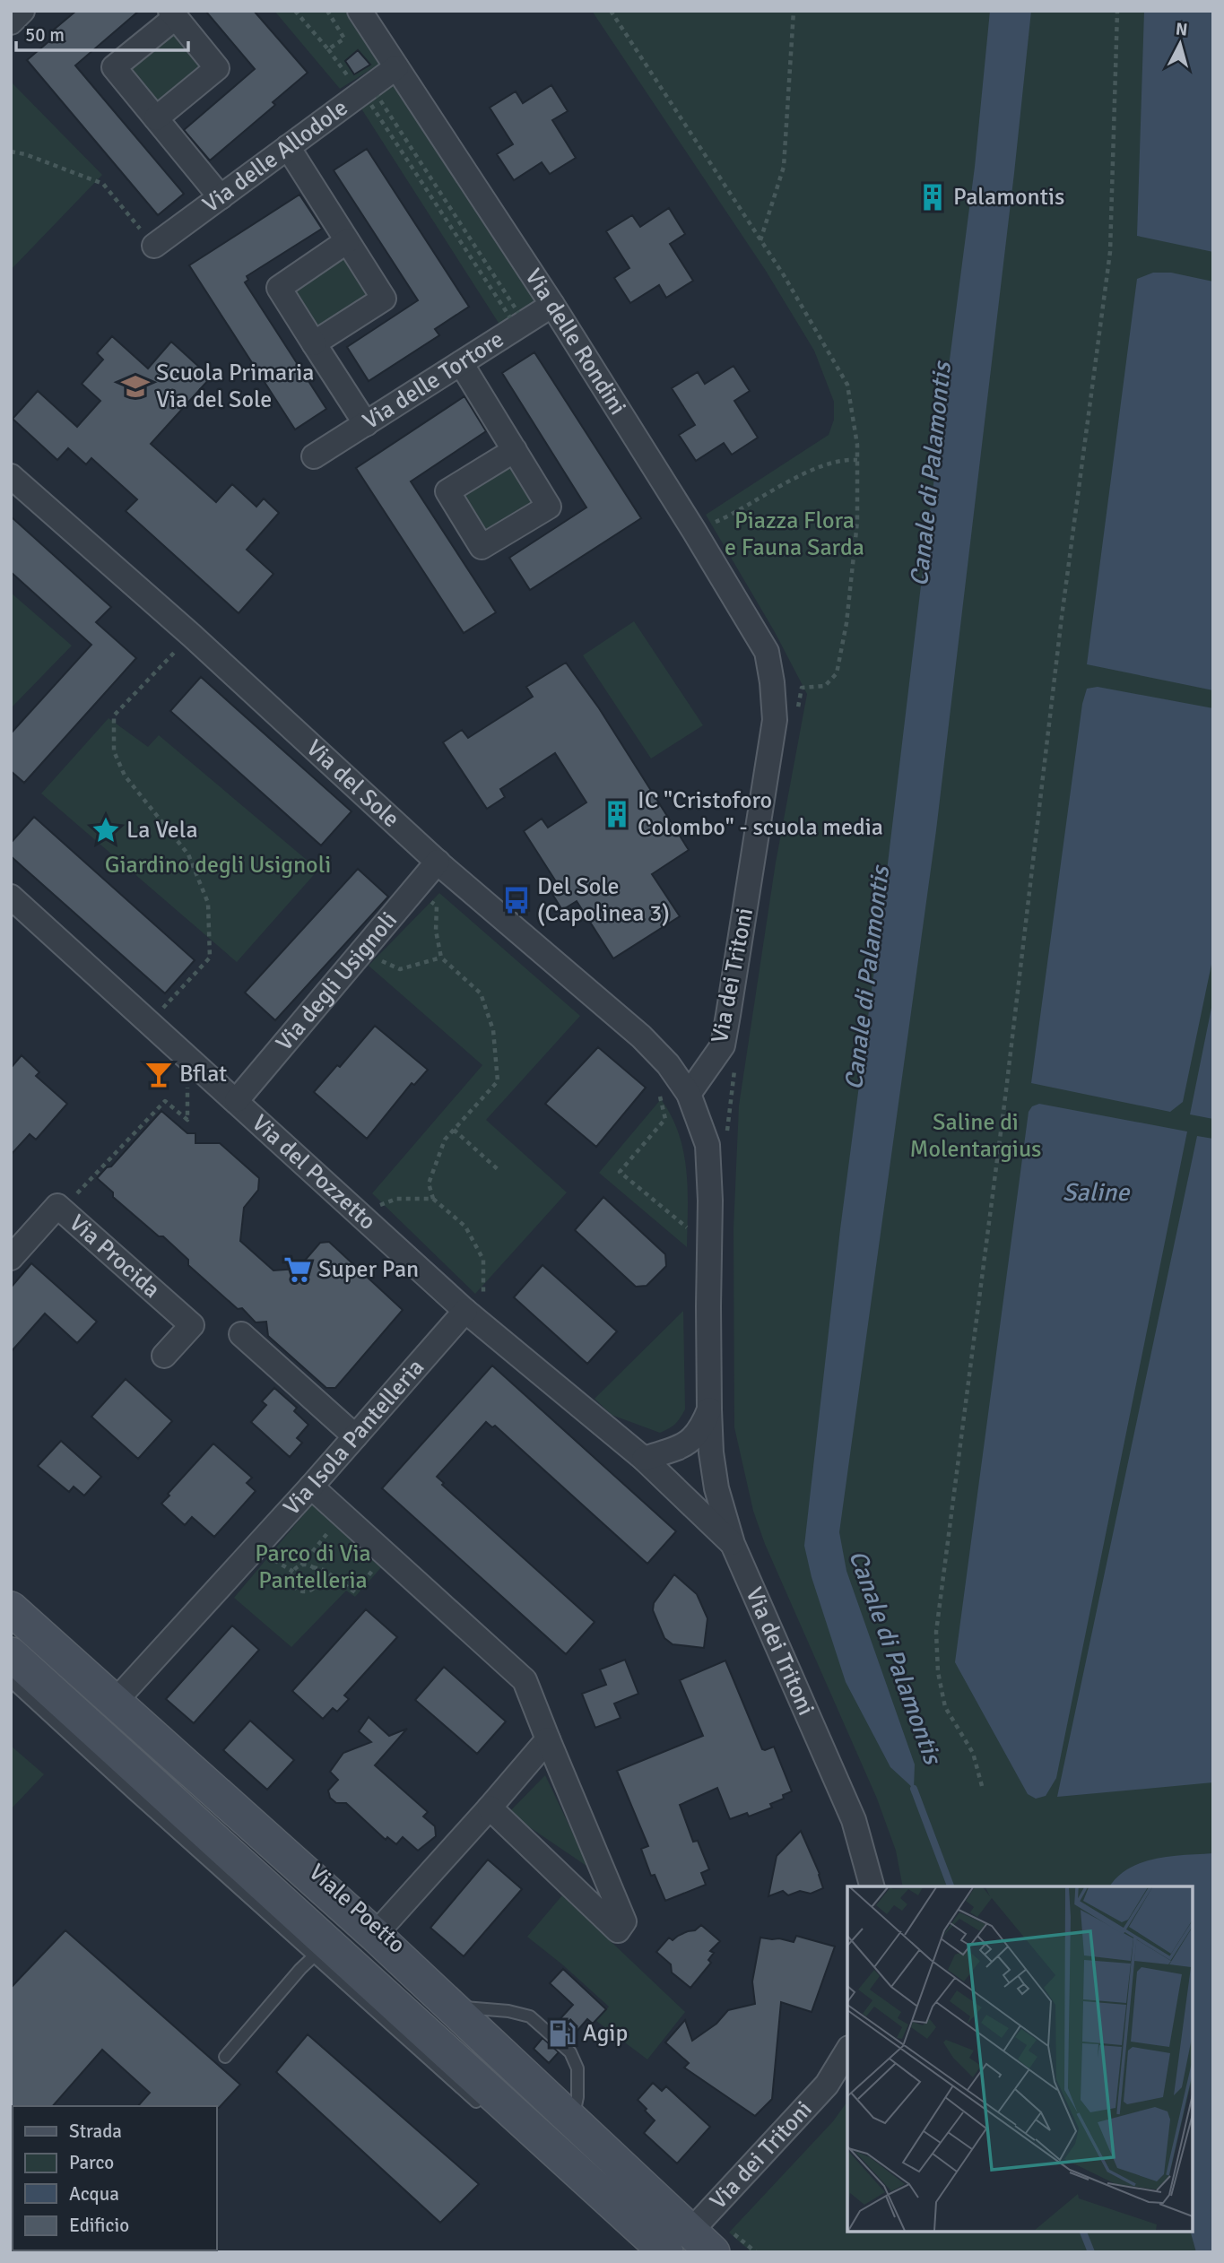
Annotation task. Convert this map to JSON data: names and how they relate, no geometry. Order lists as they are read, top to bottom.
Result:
{
  "streets": {
    "main road": ["Viale Poetto"],
    "street": [
      "Via delle Allodole",
      "Via delle Rondini",
      "Via delle Tortore",
      "Via del Sole",
      "Via dei Tritoni",
      "Via degli Usignoli",
      "Via del Pozzetto",
      "Via Procida",
      "Via Isola Pantelleria"
    ]
  },
  "crossings": [
    ["Via delle Allodole", "Via delle Rondini"],
    ["Via delle Rondini", "Via delle Tortore"],
    ["Via delle Rondini", "Via dei Tritoni"],
    ["Via del Sole", "Via dei Tritoni"],
    ["Via del Sole", "Via degli Usignoli"],
    ["Via dei Tritoni", "Via del Pozzetto"],
    ["Via dei Tritoni", "Viale Poetto"],
    ["Via degli Usignoli", "Via del Pozzetto"],
    ["Via del Pozzetto", "Via Isola Pantelleria"],
    ["Via Isola Pantelleria", "Viale Poetto"]
  ],
  "water": ["Canale di Palamontis", "Saline"],
  "parks": [
    "Piazza Flora e Fauna Sarda",
    "Giardino degli Usignoli",
    "Saline di Molentargius",
    "Parco di Via Pantelleria"
  ],
  "places": {
    "building": ["Palamontis", "IC \"Cristoforo Colombo\" - scuola media"],
    "school or university": ["Scuola Primaria Via del Sole"],
    "place": ["La Vela"],
    "bus stop": ["Del Sole (Capolinea 3)"],
    "bar": ["Bflat"],
    "supermarket": ["Super Pan"],
    "fuel station": ["Agip"]
  },
  "legend": [
    "Strada",
    "Parco",
    "Acqua",
    "Edificio"
  ],
  "scale_bar": "50 m",
  "north": "top"
}
